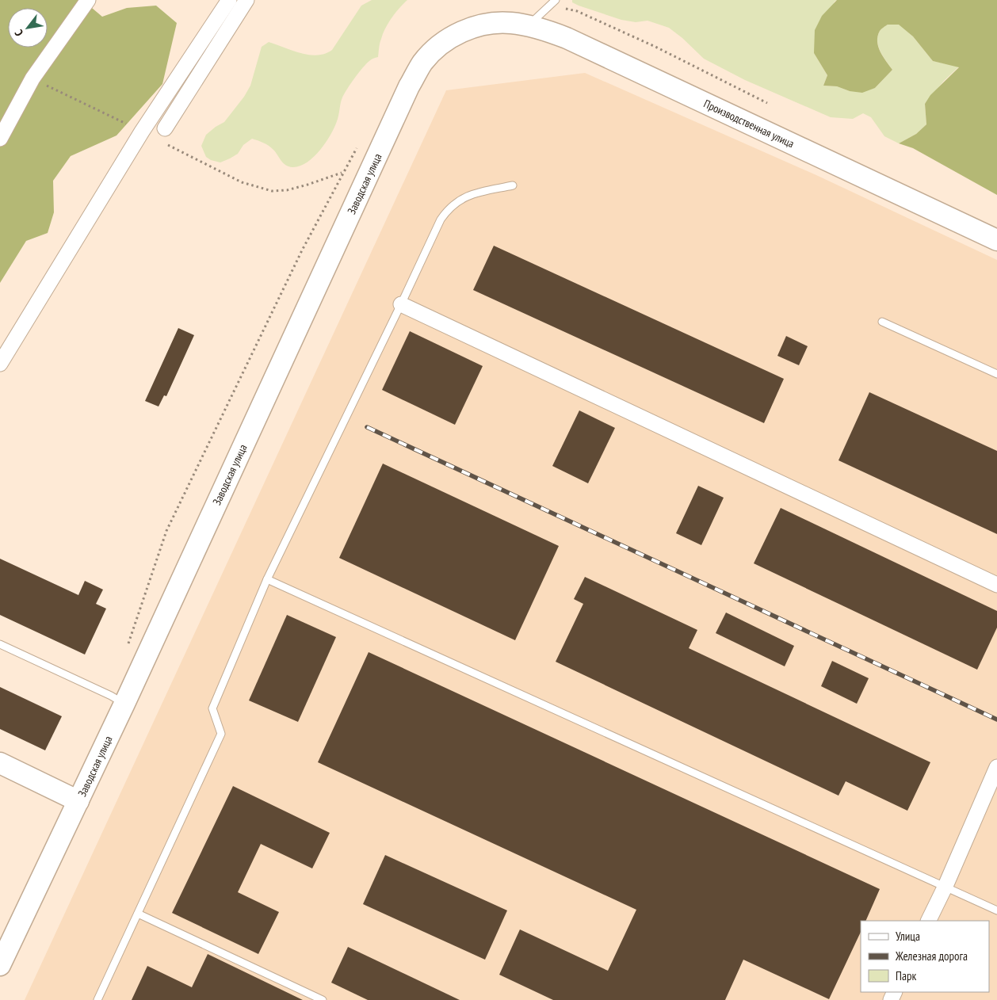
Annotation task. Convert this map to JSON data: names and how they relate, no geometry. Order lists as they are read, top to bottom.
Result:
{
  "streets": {
    "main road": ["Производственная улица", "Заводская улица"]
  },
  "crossings": [
    ["Производственная улица", "Заводская улица"]
  ],
  "legend": ["Улица", "Железная дорога", "Парк"],
  "north": "bottom left"
}
